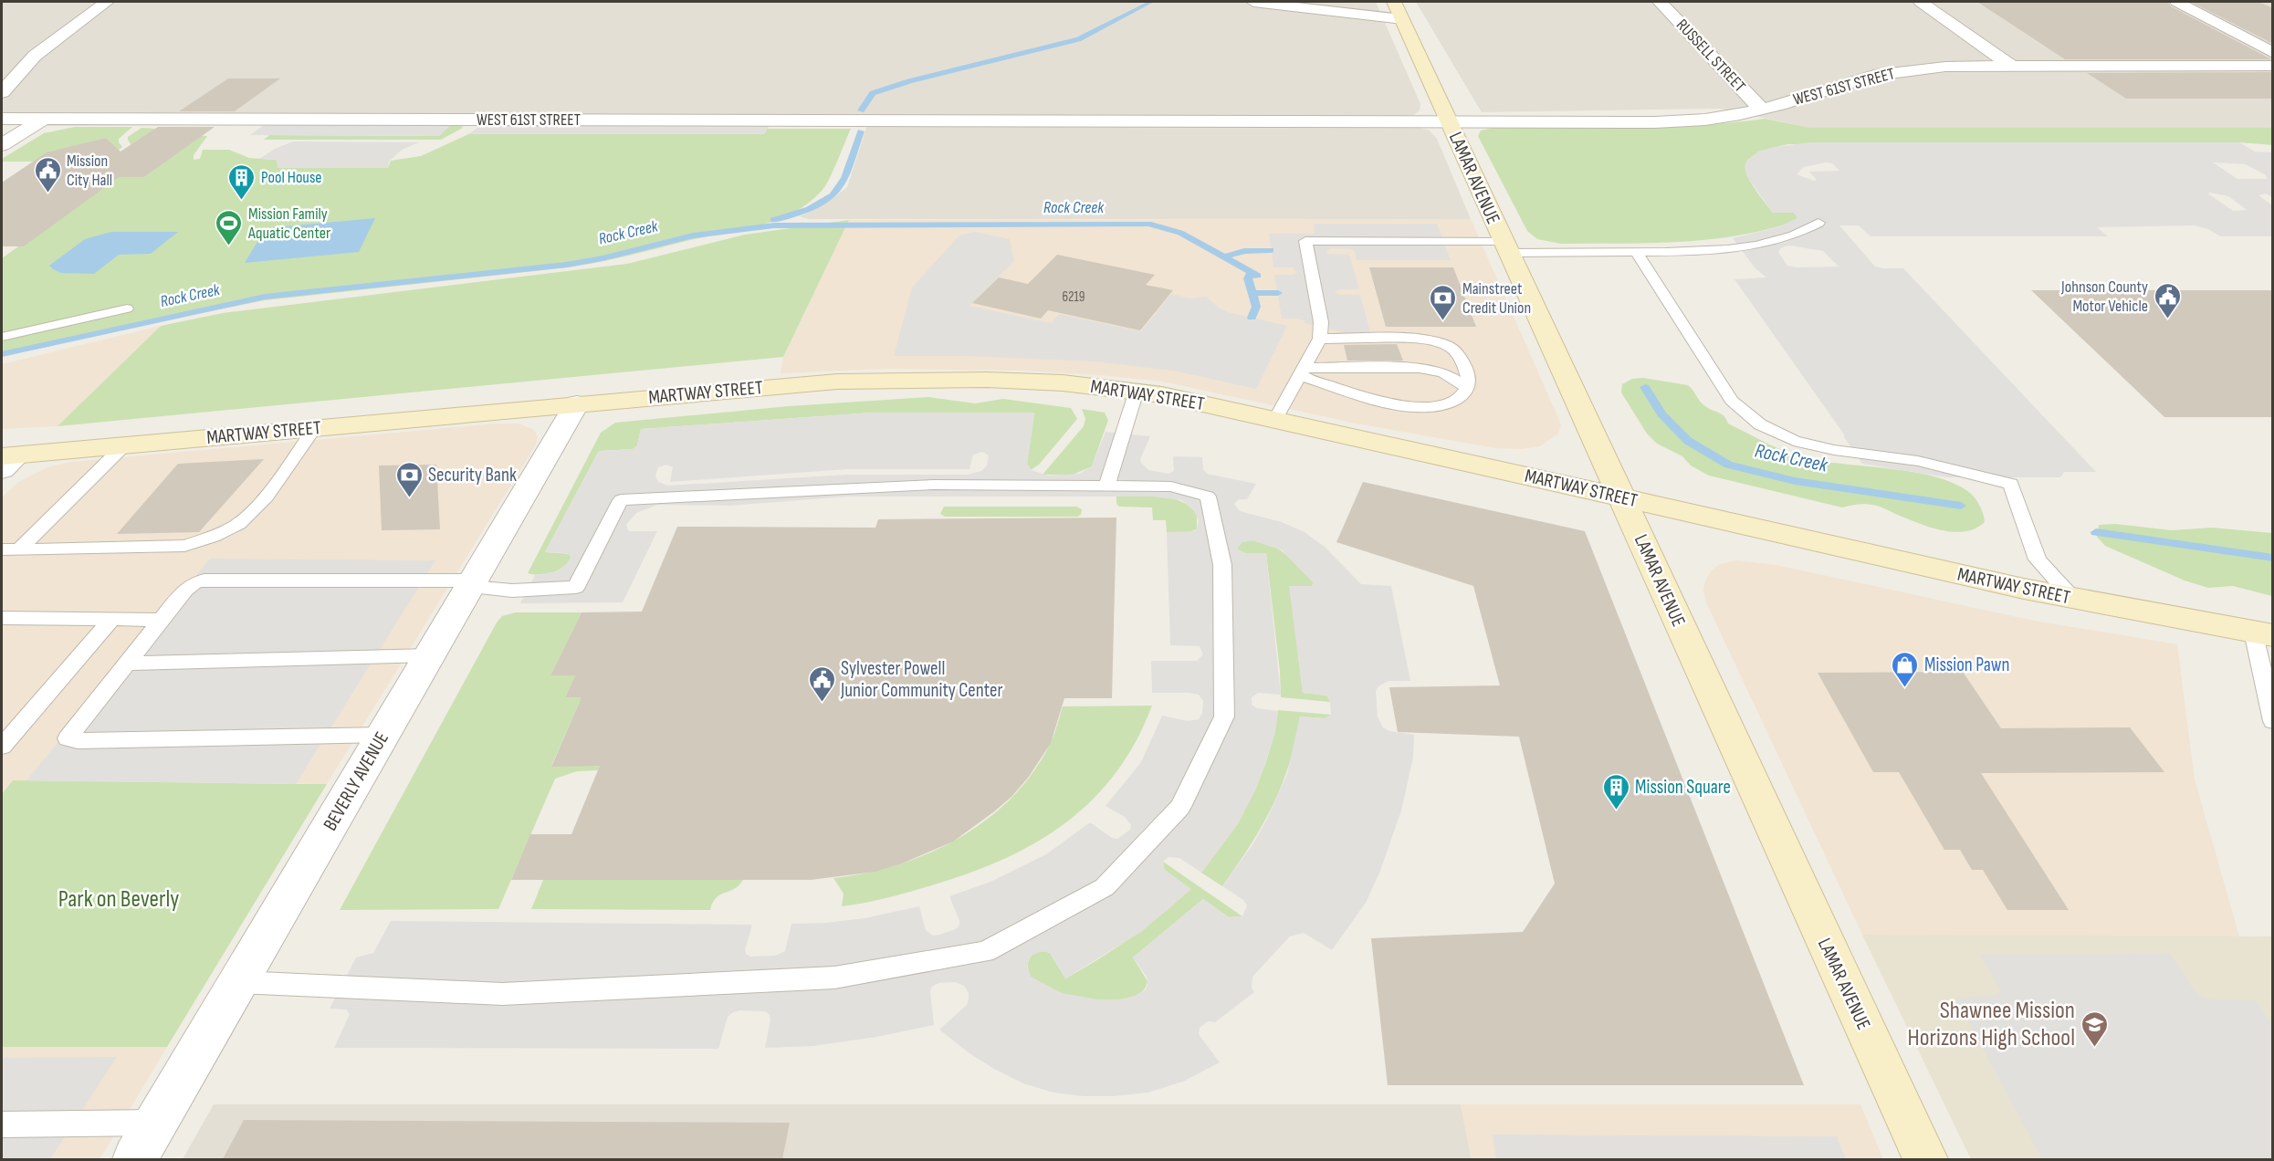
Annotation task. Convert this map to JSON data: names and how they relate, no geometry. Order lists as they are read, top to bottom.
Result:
{
  "streets": {
    "street": [
      "RUSSELL STREET",
      "WEST 61ST STREET",
      "LAMAR AVENUE",
      "MARTWAY STREET",
      "BEVERLY AVENUE"
    ]
  },
  "crossings": [
    ["RUSSELL STREET", "WEST 61ST STREET"],
    ["WEST 61ST STREET", "LAMAR AVENUE"],
    ["LAMAR AVENUE", "MARTWAY STREET"],
    ["MARTWAY STREET", "BEVERLY AVENUE"]
  ],
  "water": ["Rock Creek"],
  "parks": ["Park on Beverly"],
  "places": {
    "public building": ["Mission City Hall", "Johnson County Motor Vehicle", "Sylvester Powell Junior Community Center"],
    "building": ["Pool House", "Mission Square"],
    "sports": ["Mission Family Aquatic Center"],
    "bank": ["Mainstreet Credit Union", "Security Bank"],
    "shop": ["Mission Pawn"],
    "school or university": ["Shawnee Mission Horizons High School"]
  },
  "house_numbers": ["6219"]
}
